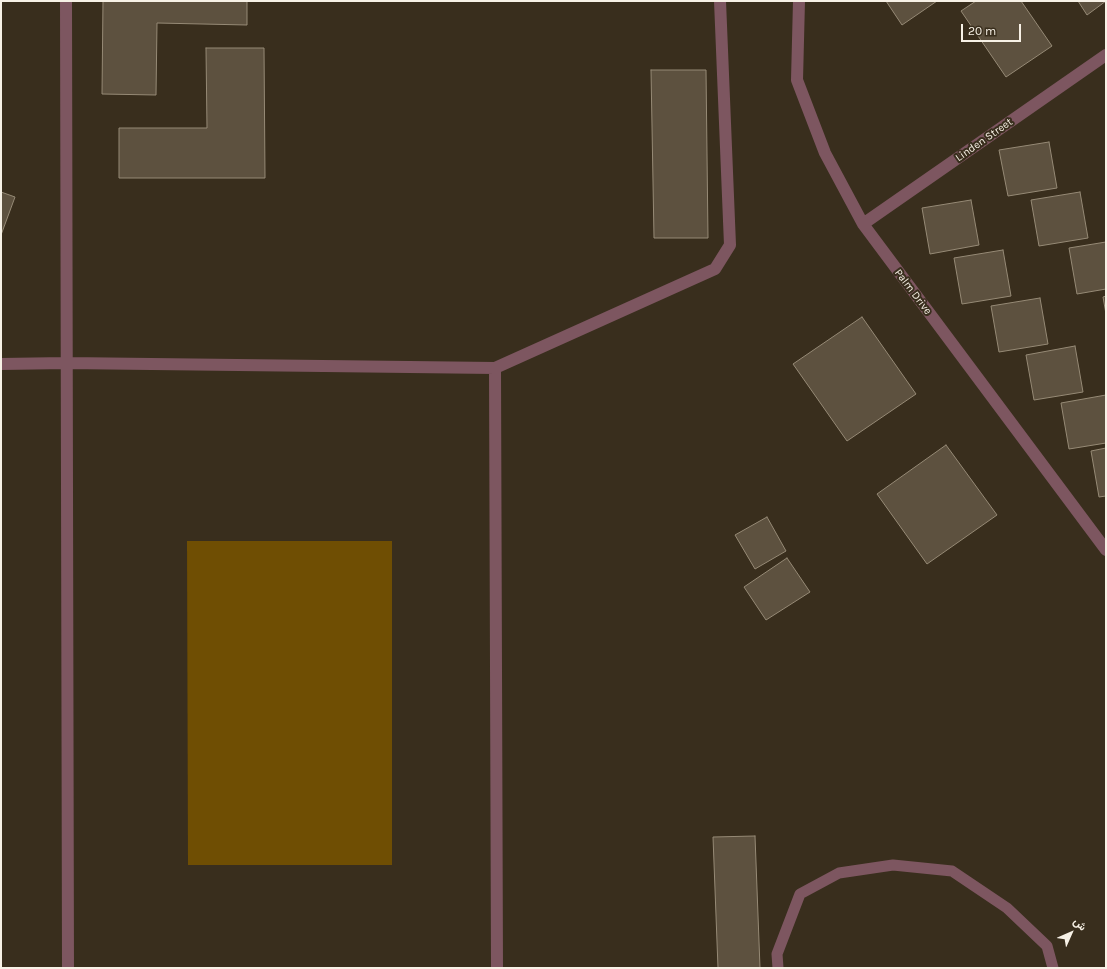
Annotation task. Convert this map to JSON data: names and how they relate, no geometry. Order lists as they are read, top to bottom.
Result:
{
  "streets": {
    "street": ["Linden Street", "Palm Drive"]
  },
  "crossings": [
    ["Linden Street", "Palm Drive"]
  ],
  "scale_bar": "20 m",
  "north": "top right"
}
